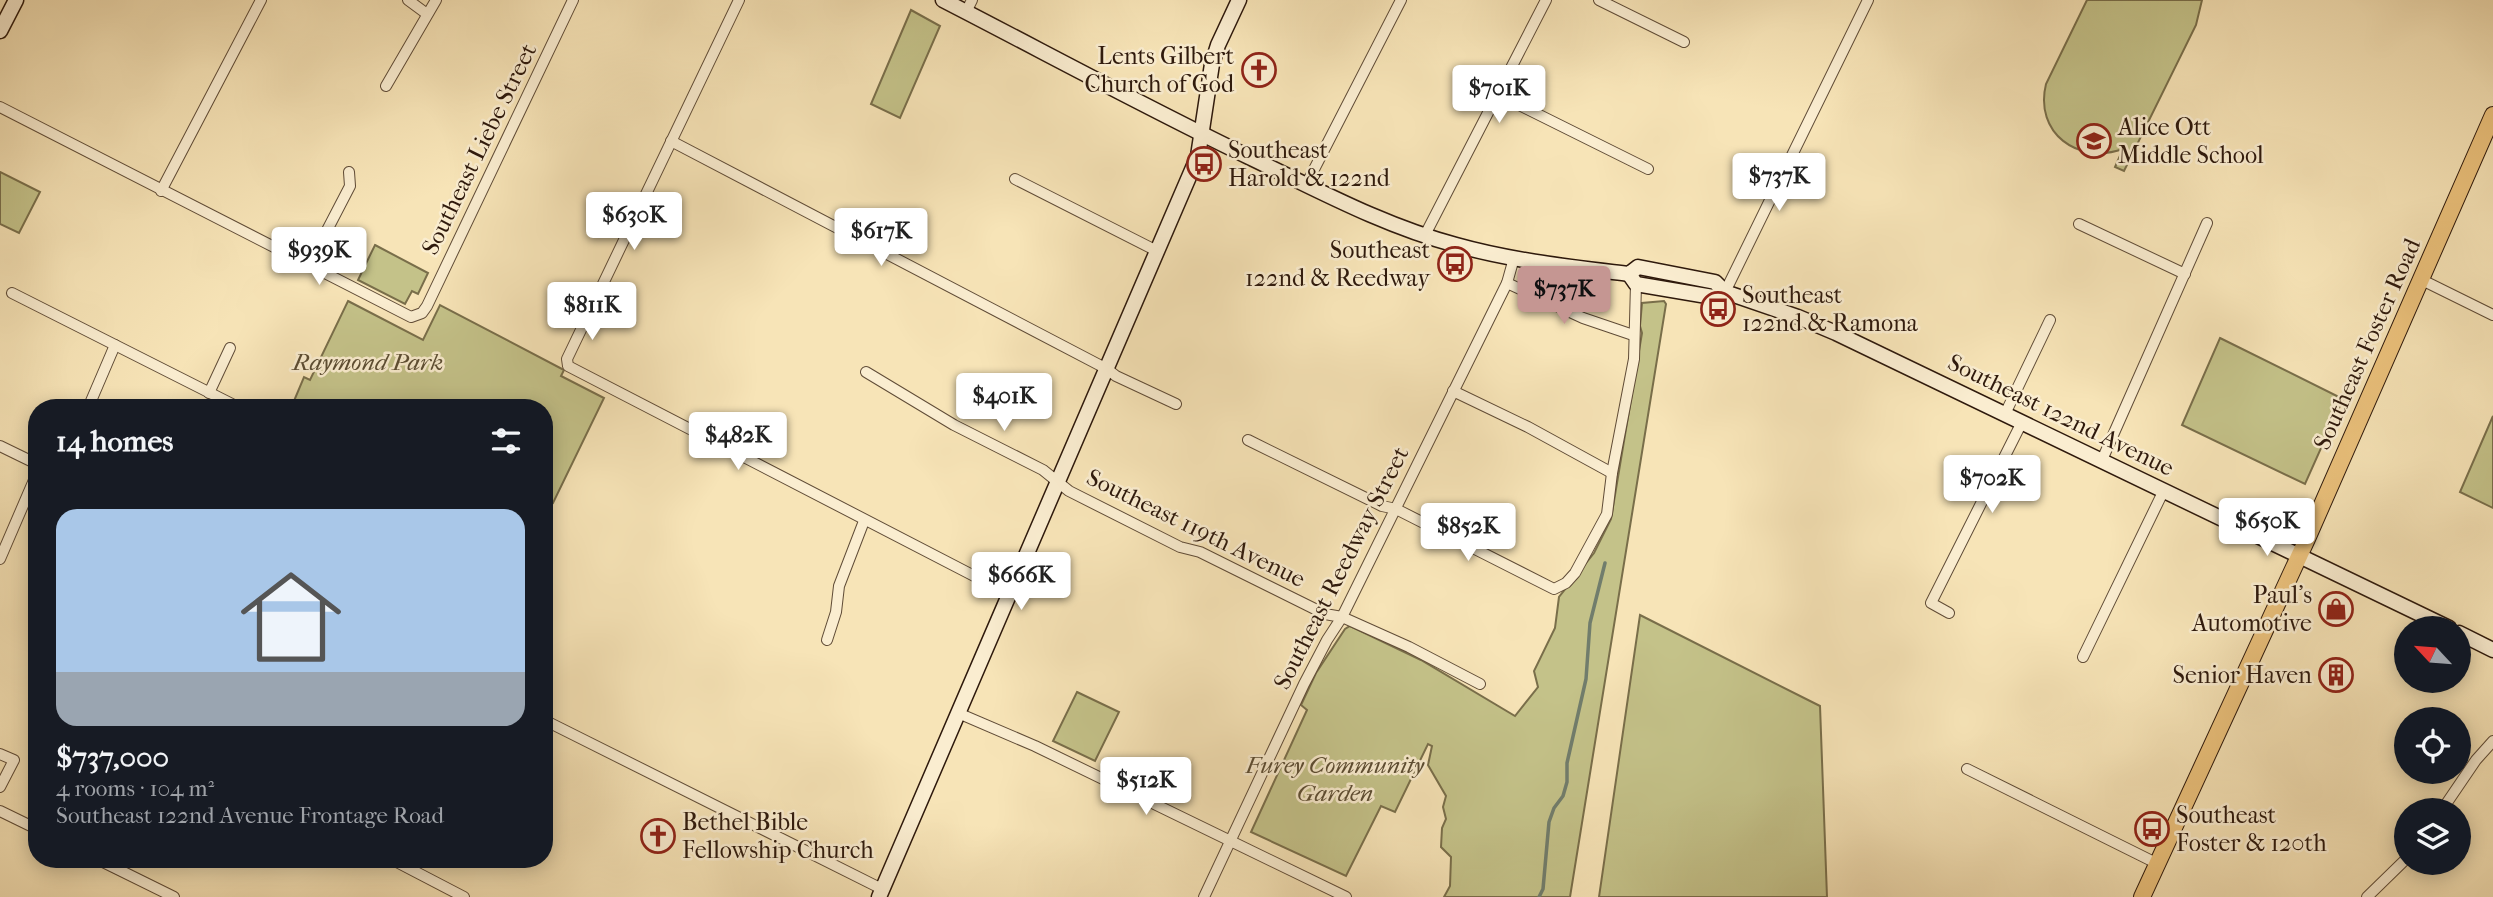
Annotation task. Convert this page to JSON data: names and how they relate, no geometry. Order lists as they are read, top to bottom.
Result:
{
  "streets": {
    "main road": ["Southeast Foster Road", "Southeast 122nd Avenue"],
    "street": ["Southeast Liebe Street", "Southeast 119th Avenue", "Southeast Reedway Street"]
  },
  "crossings": [
    ["Southeast Foster Road", "Southeast 122nd Avenue"],
    ["Southeast 122nd Avenue", "Southeast Reedway Street"],
    ["Southeast 119th Avenue", "Southeast Reedway Street"]
  ],
  "parks": ["Raymond Park", "Furey Community Garden"],
  "places": {
    "church": ["Lents Gilbert Church of God", "Bethel Bible Fellowship Church"],
    "school or university": ["Alice Ott Middle School"],
    "bus stop": [
      "Southeast Harold & 122nd",
      "Southeast 122nd & Reedway",
      "Southeast 122nd & Ramona",
      "Southeast Foster & 120th"
    ],
    "shop": ["Paul's Automotive"],
    "building": ["Senior Haven"]
  },
  "north": "top left",
  "page": {
    "price": [
      "$701K",
      "$737K",
      "$630K",
      "$617K",
      "$939K",
      "$737K",
      "$811K",
      "$401K",
      "$482K",
      "$702K",
      "$650K",
      "$852K",
      "$666K",
      "$512K"
    ],
    "heading": "14 homes",
    "list": [
      {
        "name": "$737,000",
        "note": "4 rooms · 104 m² · Southeast 122nd Avenue Frontage Road"
      }
    ]
  }
}
